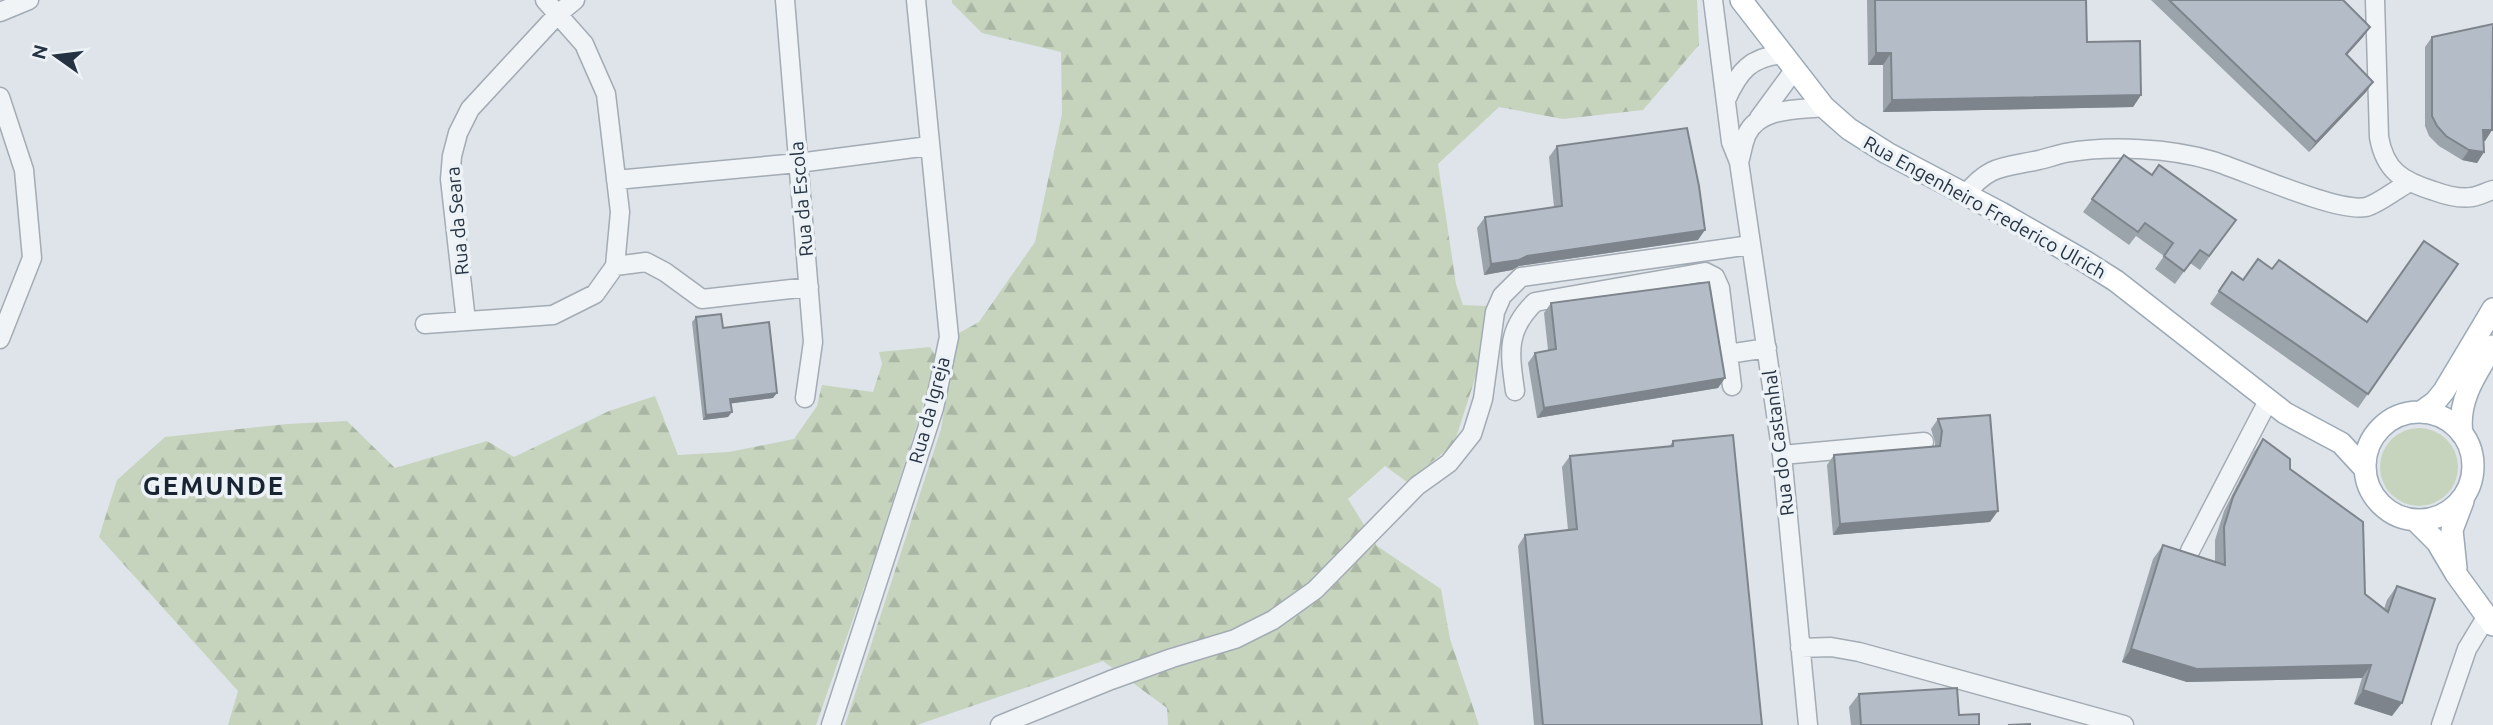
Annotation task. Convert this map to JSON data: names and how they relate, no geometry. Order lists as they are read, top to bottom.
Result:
{
  "streets": {
    "main road": ["Rua Engenheiro Frederico Ulrich"],
    "street": [
      "Rua da Escola",
      "Rua da Seara",
      "Rua da Igreja",
      "Rua do Castanhal"
    ]
  },
  "crossings": [
    ["Rua Engenheiro Frederico Ulrich", "Rua do Castanhal"]
  ],
  "districts": ["GEMUNDE"],
  "north": "left"
}
